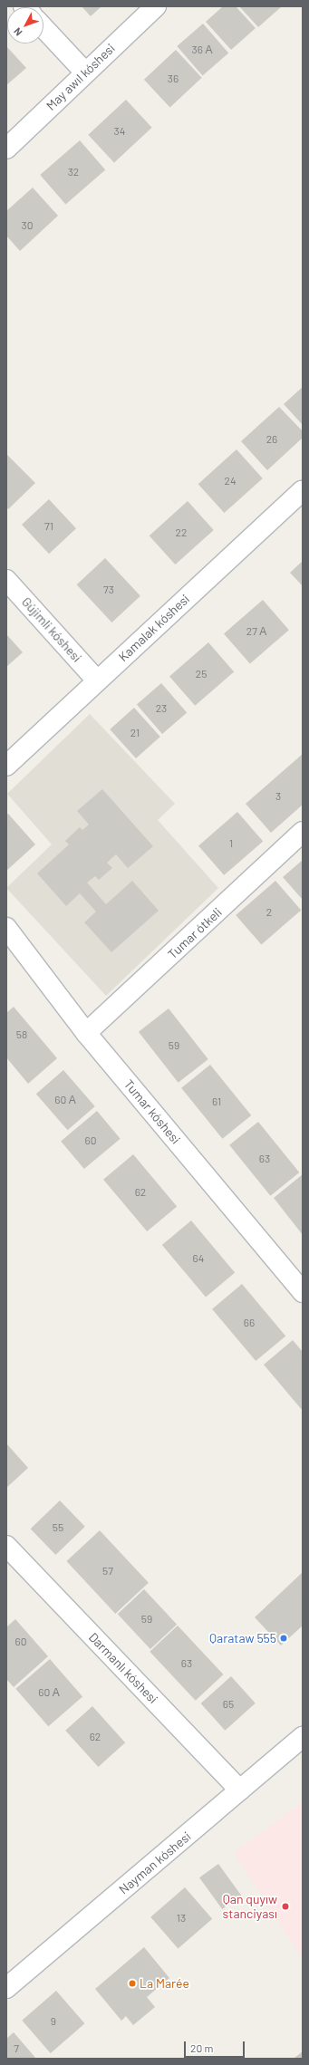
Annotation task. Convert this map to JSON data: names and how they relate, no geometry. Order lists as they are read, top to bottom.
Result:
{
  "streets": {
    "street": [
      "May awıl kóshesi",
      "Kamalak kóshesi",
      "Gújimli kóshesi",
      "Tumar ótkeli",
      "Tumar kóshesi",
      "Darmanlı kóshesi",
      "Nayman kóshesi"
    ]
  },
  "crossings": [
    ["Kamalak kóshesi", "Gújimli kóshesi"],
    ["Tumar ótkeli", "Tumar kóshesi"],
    ["Darmanlı kóshesi", "Nayman kóshesi"]
  ],
  "places": ["Qarataw 555", "Qan quyıw stanciyası", "La Marée"],
  "house_numbers": [
    "36 А",
    "36",
    "34",
    "32",
    "30",
    "26",
    "24",
    "71",
    "22",
    "73",
    "27 А",
    "25",
    "23",
    "21",
    "3",
    "1",
    "2",
    "58",
    "59",
    "60 А",
    "61",
    "60",
    "63",
    "62",
    "64",
    "66",
    "55",
    "57",
    "59",
    "60",
    "63",
    "60 А",
    "65",
    "62",
    "13",
    "9",
    "7"
  ],
  "scale_bar": "20 m",
  "north": "bottom left"
}
